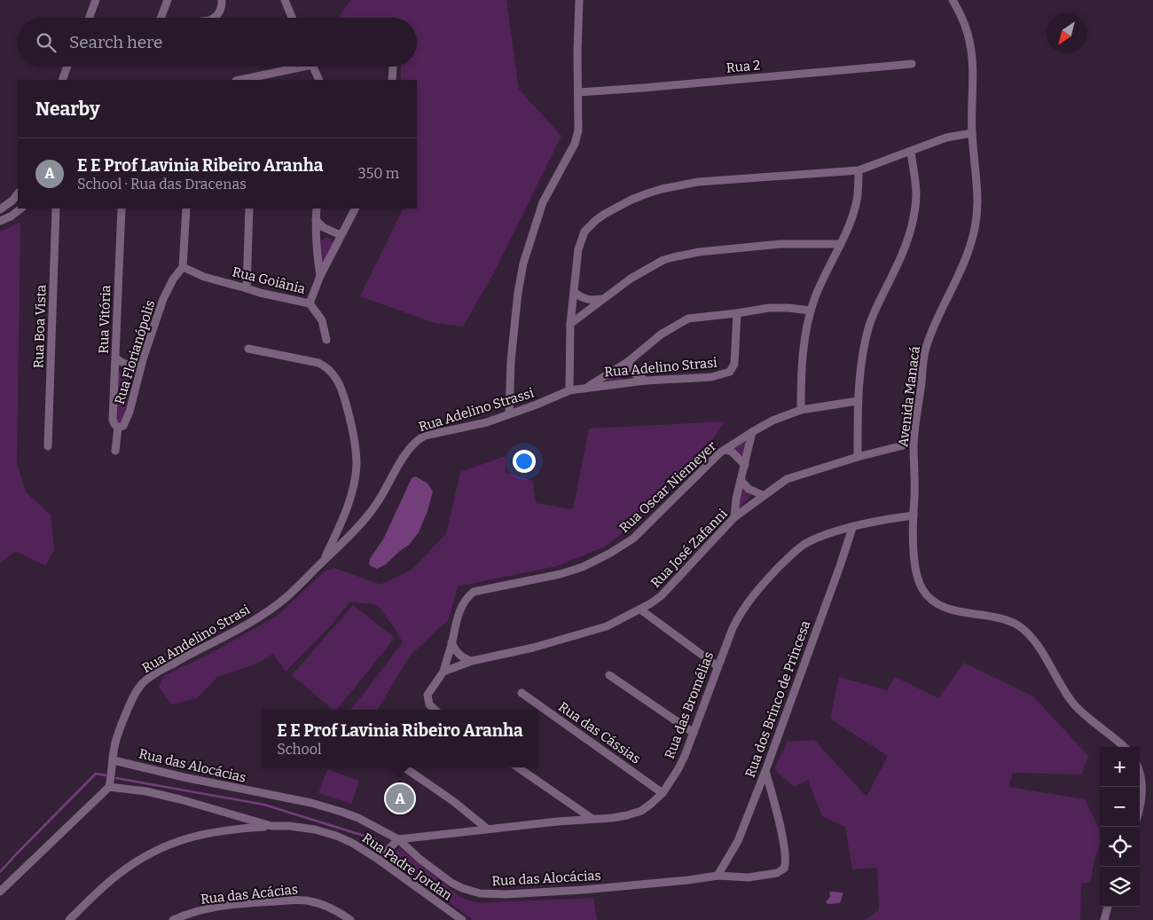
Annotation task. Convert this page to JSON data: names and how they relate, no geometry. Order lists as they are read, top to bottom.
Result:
{
  "streets": {
    "street": [
      "Rua 2",
      "Rua Goiânia",
      "Rua Vitória",
      "Rua Boa Vista",
      "Rua Florianópolis",
      "Rua Adelino Strasi",
      "Avenida Manacá",
      "Rua Adelino Strassi",
      "Rua Oscar Niemeyer",
      "Rua José Zafanni",
      "Rua Andelino Strasi",
      "Rua dos Brinco de Princesa",
      "Rua das Bromélias",
      "Rua das Cássias",
      "Rua das Alocácias",
      "Rua Padre Jordan",
      "Rua das Acácias"
    ]
  },
  "crossings": [
    ["Rua Goiânia", "Rua Florianópolis"],
    ["Rua Vitória", "Rua Florianópolis"],
    ["Rua Adelino Strasi", "Rua Adelino Strassi"],
    ["Avenida Manacá", "Rua José Zafanni"],
    ["Avenida Manacá", "Rua das Bromélias"],
    ["Rua Adelino Strassi", "Rua Andelino Strasi"],
    ["Rua Oscar Niemeyer", "Rua José Zafanni"],
    ["Rua Andelino Strasi", "Rua das Alocácias"],
    ["Rua Andelino Strasi", "Rua Padre Jordan"],
    ["Rua dos Brinco de Princesa", "Rua das Bromélias"],
    ["Rua dos Brinco de Princesa", "Rua das Alocácias"],
    ["Rua das Bromélias", "Rua das Cássias"],
    ["Rua das Bromélias", "Rua das Alocácias"]
  ],
  "north": "bottom left",
  "page": {
    "search": "Search here",
    "heading": "Nearby",
    "list": [
      {
        "mark": "A",
        "name": "E E Prof Lavinia Ribeiro Aranha",
        "note": "School · Rua das Dracenas",
        "value": "350 m"
      }
    ],
    "popup": ["E E Prof Lavinia Ribeiro Aranha", "School"],
    "map_buttons": ["+", "−"],
    "pins": "A"
  }
}
